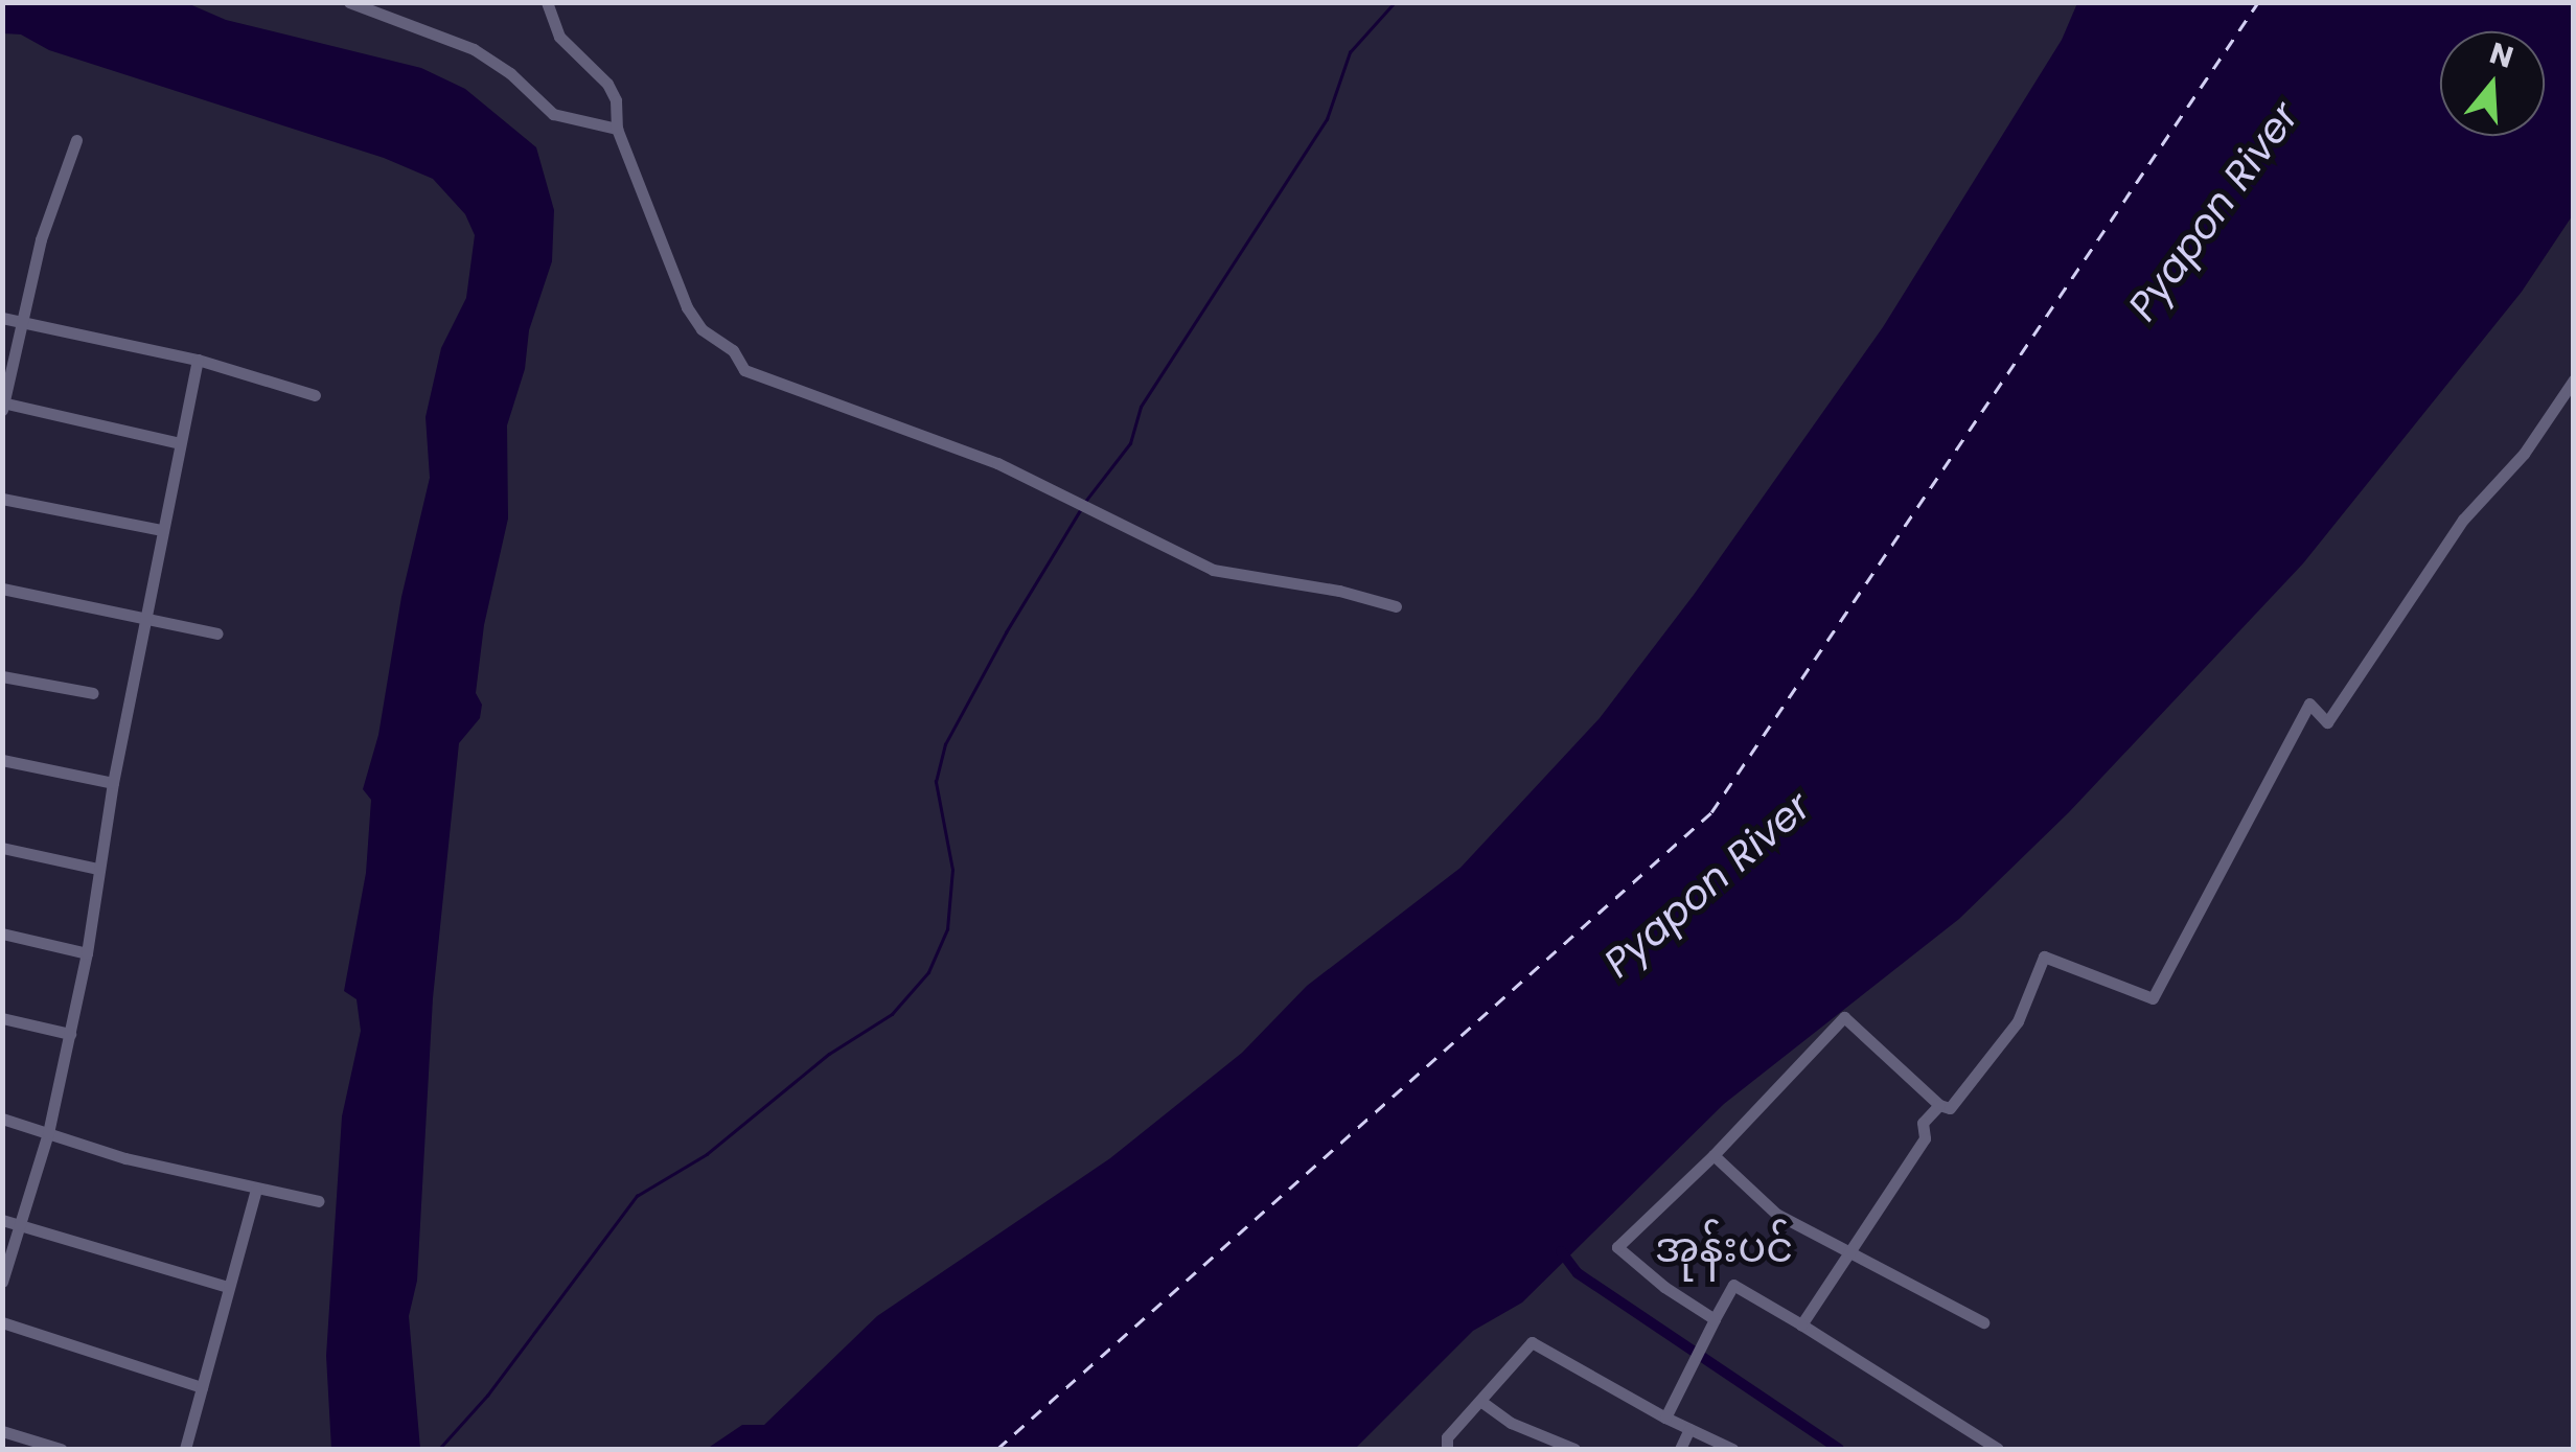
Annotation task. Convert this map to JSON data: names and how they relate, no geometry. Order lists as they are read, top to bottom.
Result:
{
  "districts": ["အုန်းပင်"],
  "water": ["Pyapon River"],
  "north": "top"
}
